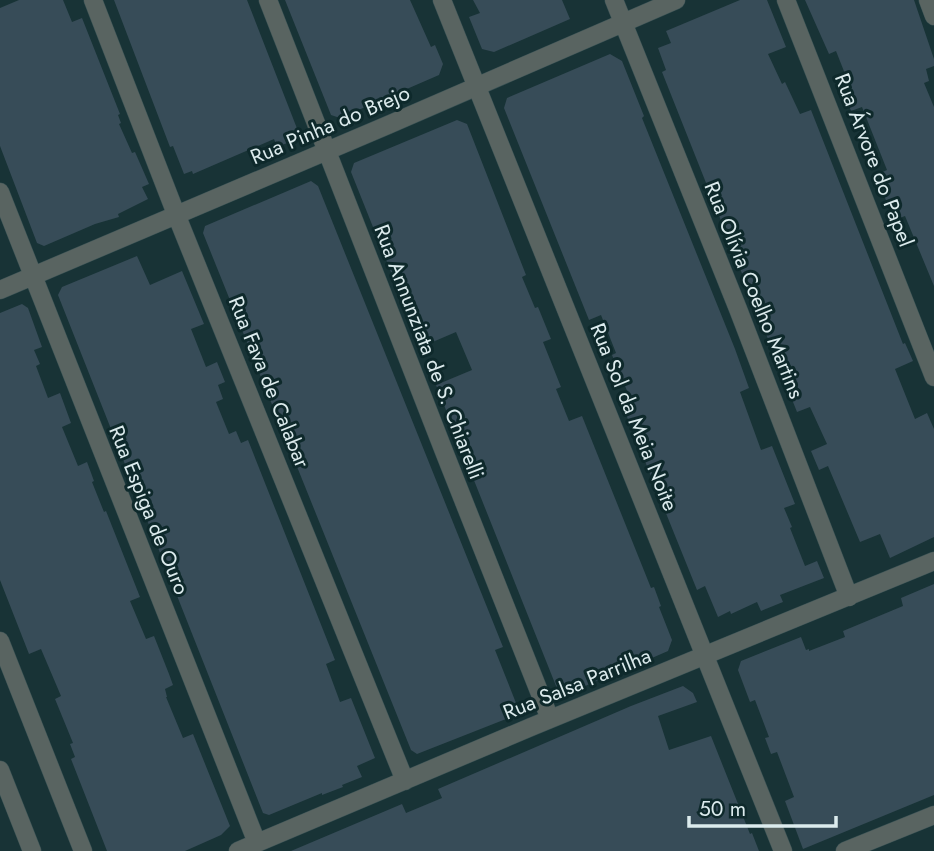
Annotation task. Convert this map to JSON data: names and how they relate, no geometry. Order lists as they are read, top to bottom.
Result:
{
  "streets": {
    "street": [
      "Rua Pinha do Brejo",
      "Rua Árvore do Papel",
      "Rua Olívia Coelho Martins",
      "Rua Annunziata de S. Chiarelli",
      "Rua Fava de Calabar",
      "Rua Sol da Meia Noite",
      "Rua Espiga de Ouro",
      "Rua Salsa Parrilha"
    ]
  },
  "crossings": [
    ["Rua Pinha do Brejo", "Rua Olívia Coelho Martins"],
    ["Rua Pinha do Brejo", "Rua Annunziata de S. Chiarelli"],
    ["Rua Pinha do Brejo", "Rua Fava de Calabar"],
    ["Rua Pinha do Brejo", "Rua Sol da Meia Noite"],
    ["Rua Pinha do Brejo", "Rua Espiga de Ouro"],
    ["Rua Olívia Coelho Martins", "Rua Salsa Parrilha"],
    ["Rua Annunziata de S. Chiarelli", "Rua Salsa Parrilha"],
    ["Rua Fava de Calabar", "Rua Salsa Parrilha"],
    ["Rua Sol da Meia Noite", "Rua Salsa Parrilha"],
    ["Rua Espiga de Ouro", "Rua Salsa Parrilha"]
  ],
  "scale_bar": "50 m"
}
